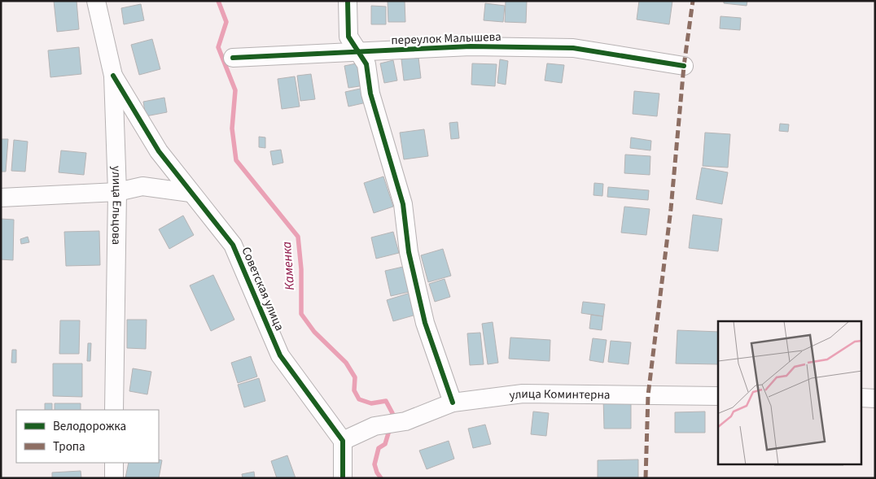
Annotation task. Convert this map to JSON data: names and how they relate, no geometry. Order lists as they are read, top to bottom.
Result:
{
  "streets": {
    "street": [
      "переулок Малышева",
      "улица Ельцова",
      "Советская улица",
      "улица Коминтерна"
    ]
  },
  "crossings": [
    ["улица Ельцова", "Советская улица"],
    ["Советская улица", "улица Коминтерна"]
  ],
  "water": ["Каменка"],
  "legend": ["Велодорожка", "Тропа"]
}
